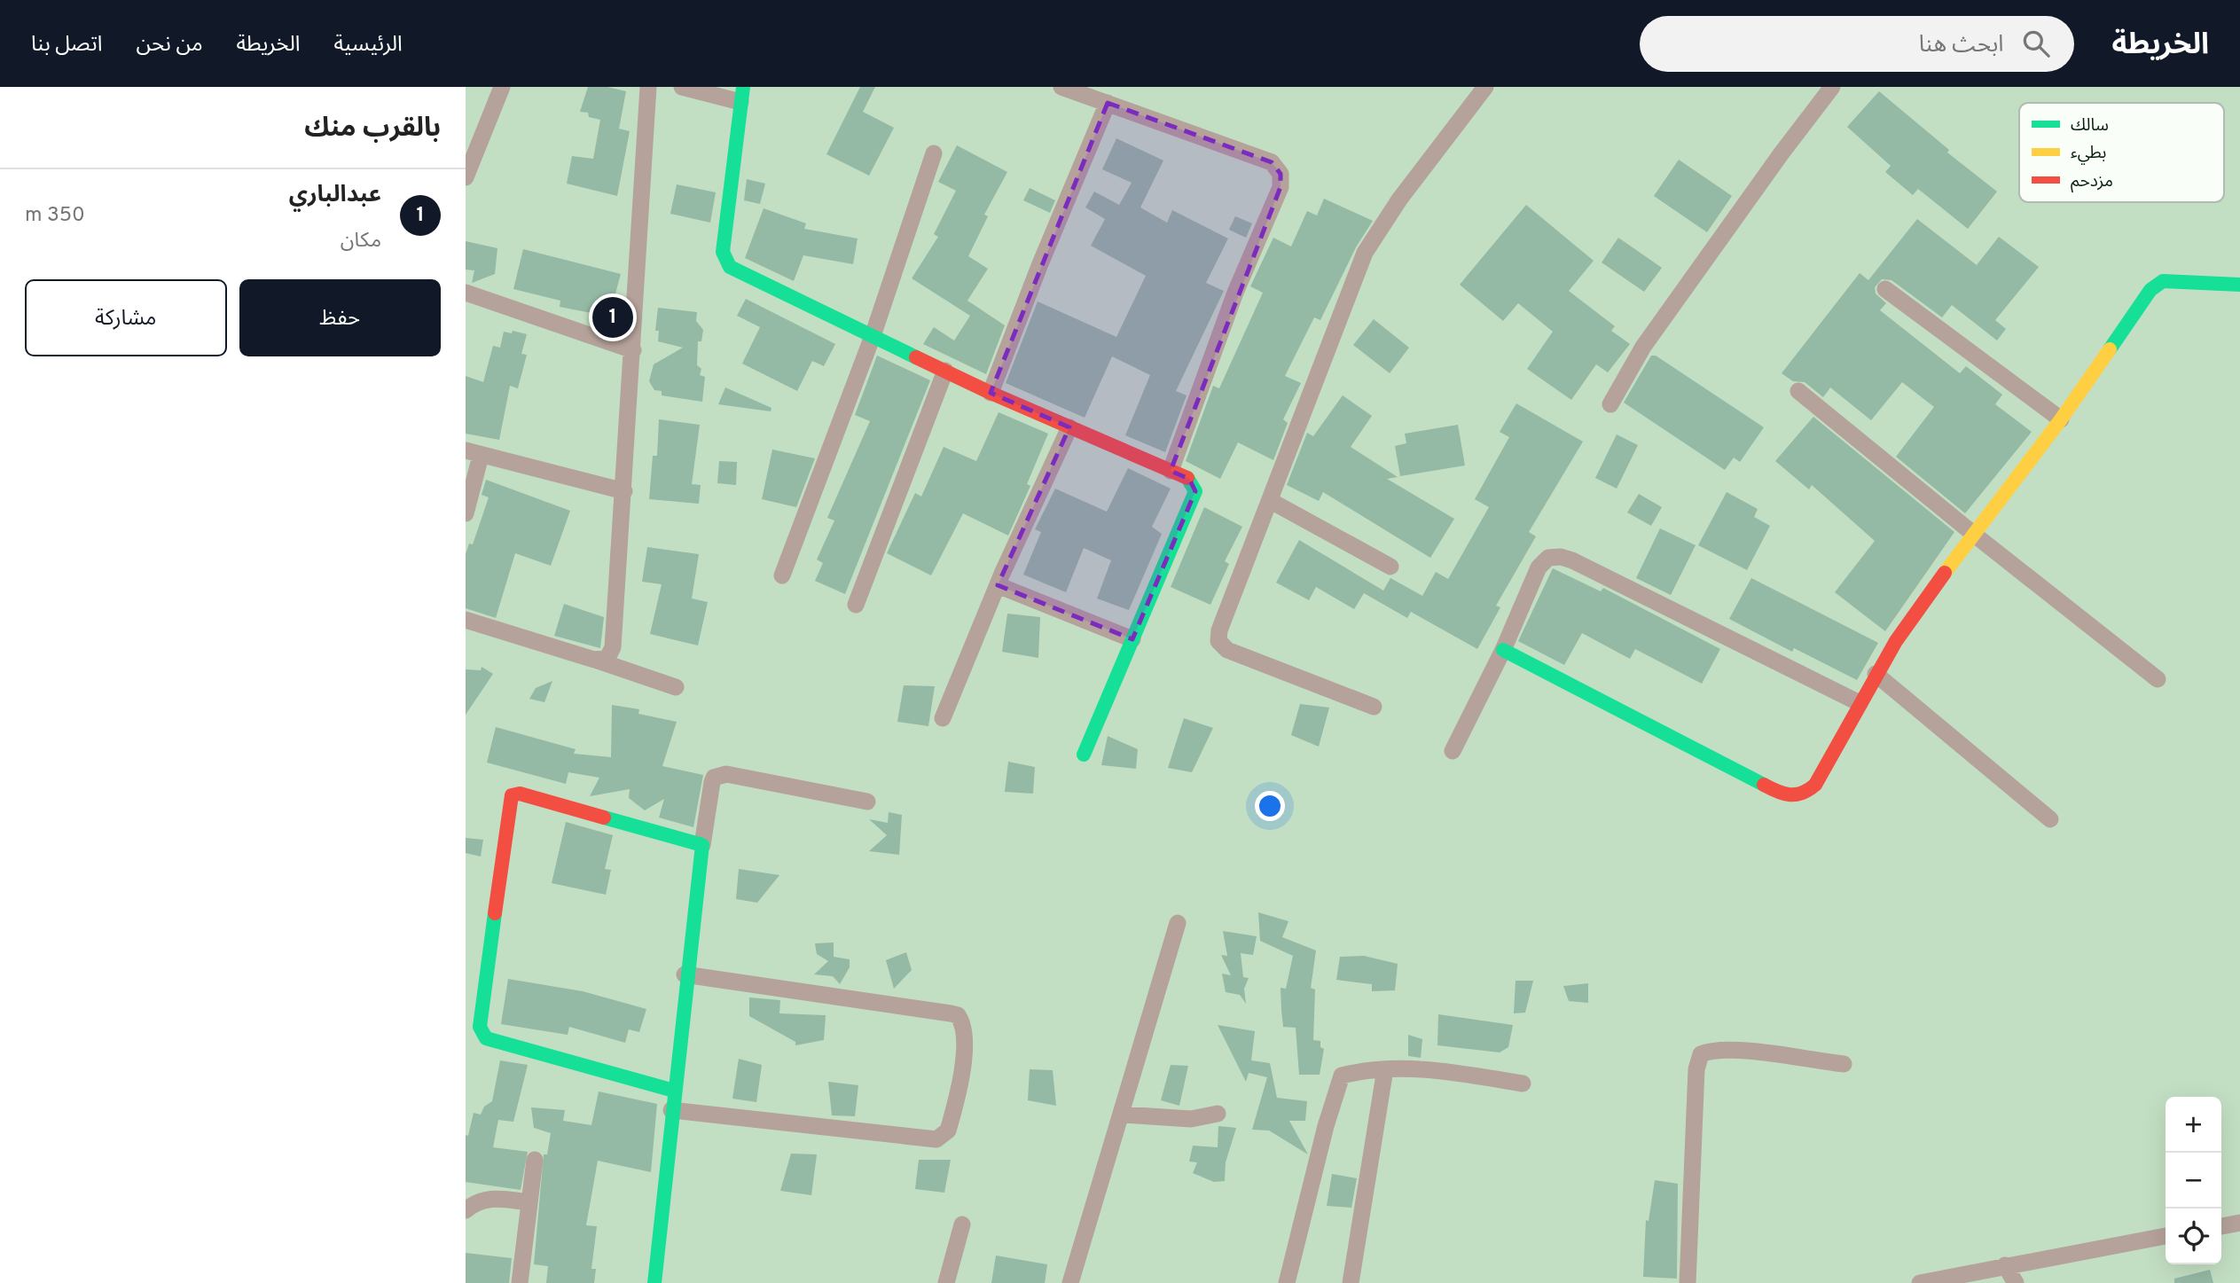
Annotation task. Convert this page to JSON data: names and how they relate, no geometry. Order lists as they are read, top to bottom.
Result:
{
  "legend": ["سالك", "بطيء", "مزدحم"],
  "page": {
    "header": "الخريطة",
    "search": "ابحث هنا",
    "nav": [
      "الرئيسية",
      "الخريطة",
      "من نحن",
      "اتصل بنا"
    ],
    "heading": "بالقرب منك",
    "list": [
      {
        "mark": "1",
        "name": "عبدالباري",
        "note": "مكان",
        "value": "350 m"
      }
    ],
    "buttons": ["حفظ", "مشاركة"],
    "pins": "1",
    "map_buttons": ["+", "−"]
  }
}
